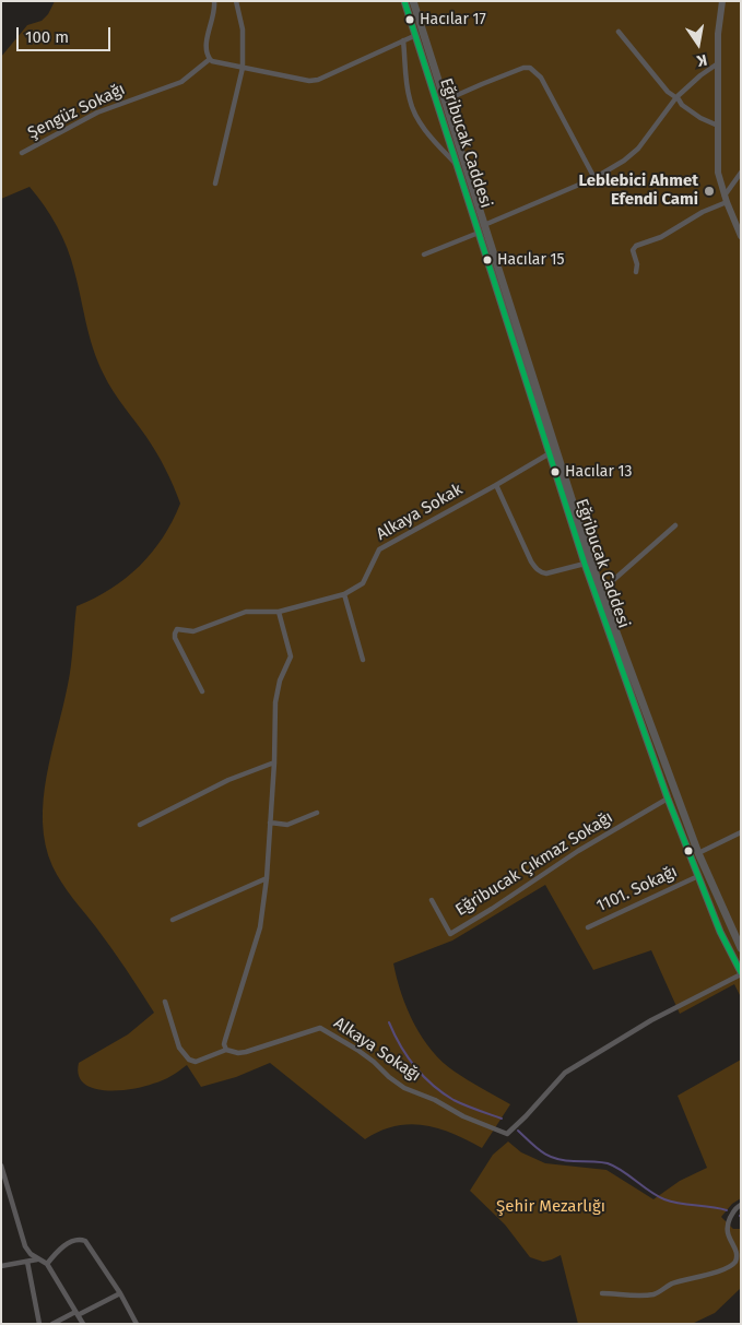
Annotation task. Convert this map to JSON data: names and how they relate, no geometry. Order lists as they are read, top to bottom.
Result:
{
  "streets": {
    "main road": ["Eğribucak Caddesi"],
    "street": [
      "Şengüz Sokağı",
      "Alkaya Sokak",
      "Eğribucak Çıkmaz Sokağı",
      "1101. Sokağı",
      "Alkaya Sokağı"
    ]
  },
  "crossings": [
    ["Eğribucak Caddesi", "Alkaya Sokak"],
    ["Eğribucak Caddesi", "Eğribucak Çıkmaz Sokağı"],
    ["Eğribucak Caddesi", "1101. Sokağı"],
    ["Eğribucak Caddesi", "Alkaya Sokağı"]
  ],
  "parks": ["Şehir Mezarlığı"],
  "places": [
    "Hacılar 17",
    "Leblebici Ahmet Efendi Cami",
    "Hacılar 15",
    "Hacılar 13"
  ],
  "scale_bar": "100 m",
  "north": "bottom"
}
